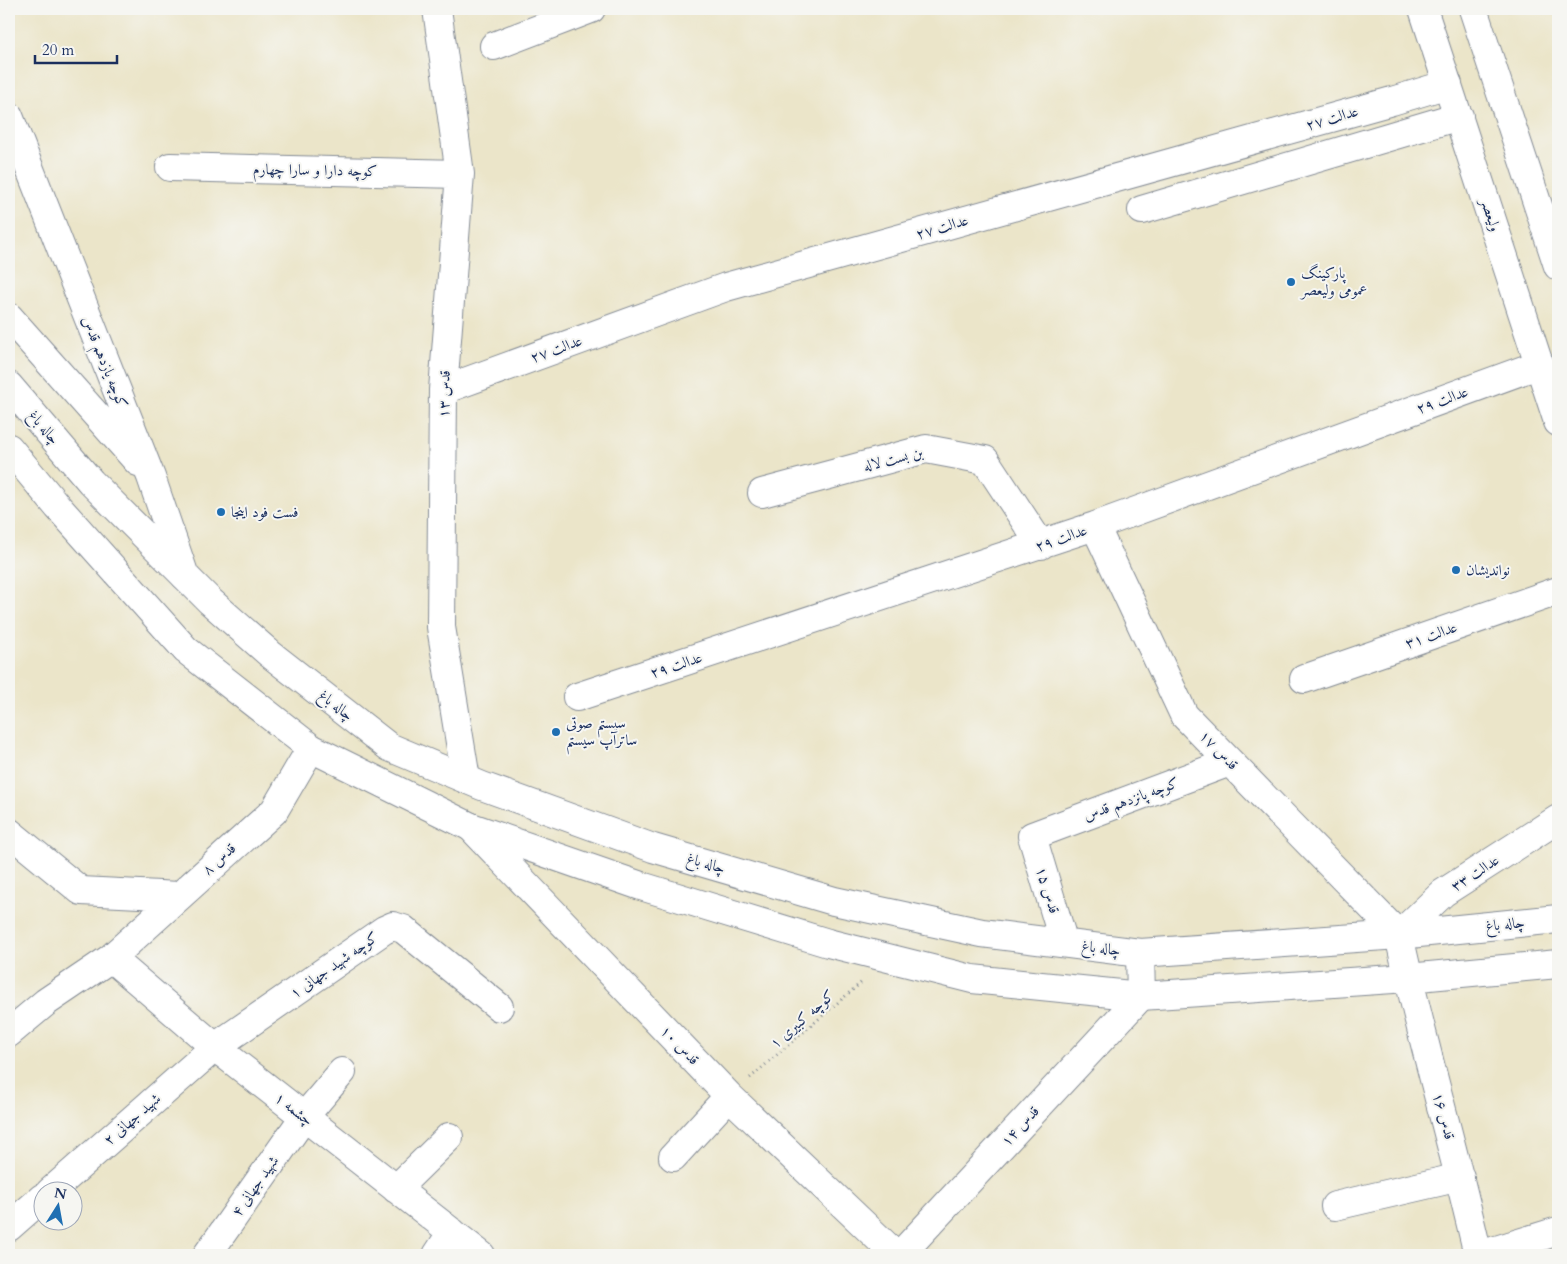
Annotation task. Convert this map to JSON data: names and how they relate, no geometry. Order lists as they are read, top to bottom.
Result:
{
  "streets": {
    "street": [
      "عدالت ۲۷",
      "کوچه دارا و سارا چهارم",
      "ولیعصر",
      "کوچه یازدهم قدس",
      "قدس ۱۳",
      "عدالت ۲۹",
      "چاله باغ",
      "بن بست لاله",
      "عدالت ۳۱",
      "قدس ۱۷",
      "کوچه پانزدهم قدس",
      "قدس ۸",
      "عدالت ۳۳",
      "۱۵ قدس",
      "کوچه شهید جهانی ۱",
      "قدس ۱۰",
      "چشمه ۱",
      "قدس ۱۶",
      "۲ شهید جهانی",
      "قدس ۱۴",
      "۴ شهید جهانی"
    ],
    "path": ["کوچه کبیری ۱"]
  },
  "crossings": [
    ["عدالت ۲۷", "ولیعصر"],
    ["عدالت ۲۷", "قدس ۱۳"],
    ["کوچه دارا و سارا چهارم", "قدس ۱۳"],
    ["ولیعصر", "عدالت ۲۹"],
    ["کوچه یازدهم قدس", "چاله باغ"],
    ["قدس ۱۳", "چاله باغ"],
    ["عدالت ۲۹", "بن بست لاله"],
    ["عدالت ۲۹", "قدس ۱۷"],
    ["چاله باغ", "قدس ۱۷"],
    ["چاله باغ", "عدالت ۳۳"],
    ["چاله باغ", "۱۵ قدس"],
    ["چاله باغ", "قدس ۱۶"],
    ["قدس ۱۷", "کوچه پانزدهم قدس"],
    ["قدس ۱۷", "عدالت ۳۳"],
    ["قدس ۱۷", "قدس ۱۶"],
    ["کوچه پانزدهم قدس", "۱۵ قدس"],
    ["قدس ۸", "چشمه ۱"],
    ["عدالت ۳۳", "قدس ۱۶"],
    ["کوچه شهید جهانی ۱", "چشمه ۱"],
    ["کوچه شهید جهانی ۱", "۲ شهید جهانی"],
    ["کوچه کبیری ۱", "قدس ۱۰"],
    ["چشمه ۱", "۲ شهید جهانی"],
    ["چشمه ۱", "۴ شهید جهانی"]
  ],
  "places": [
    "پارکینگ عمومی ولیعصر",
    "فست فود اينجا",
    "نواندیشان",
    "سیستم صوتی ساترآپ سیستم"
  ],
  "scale_bar": "20 m",
  "north": "top"
}
